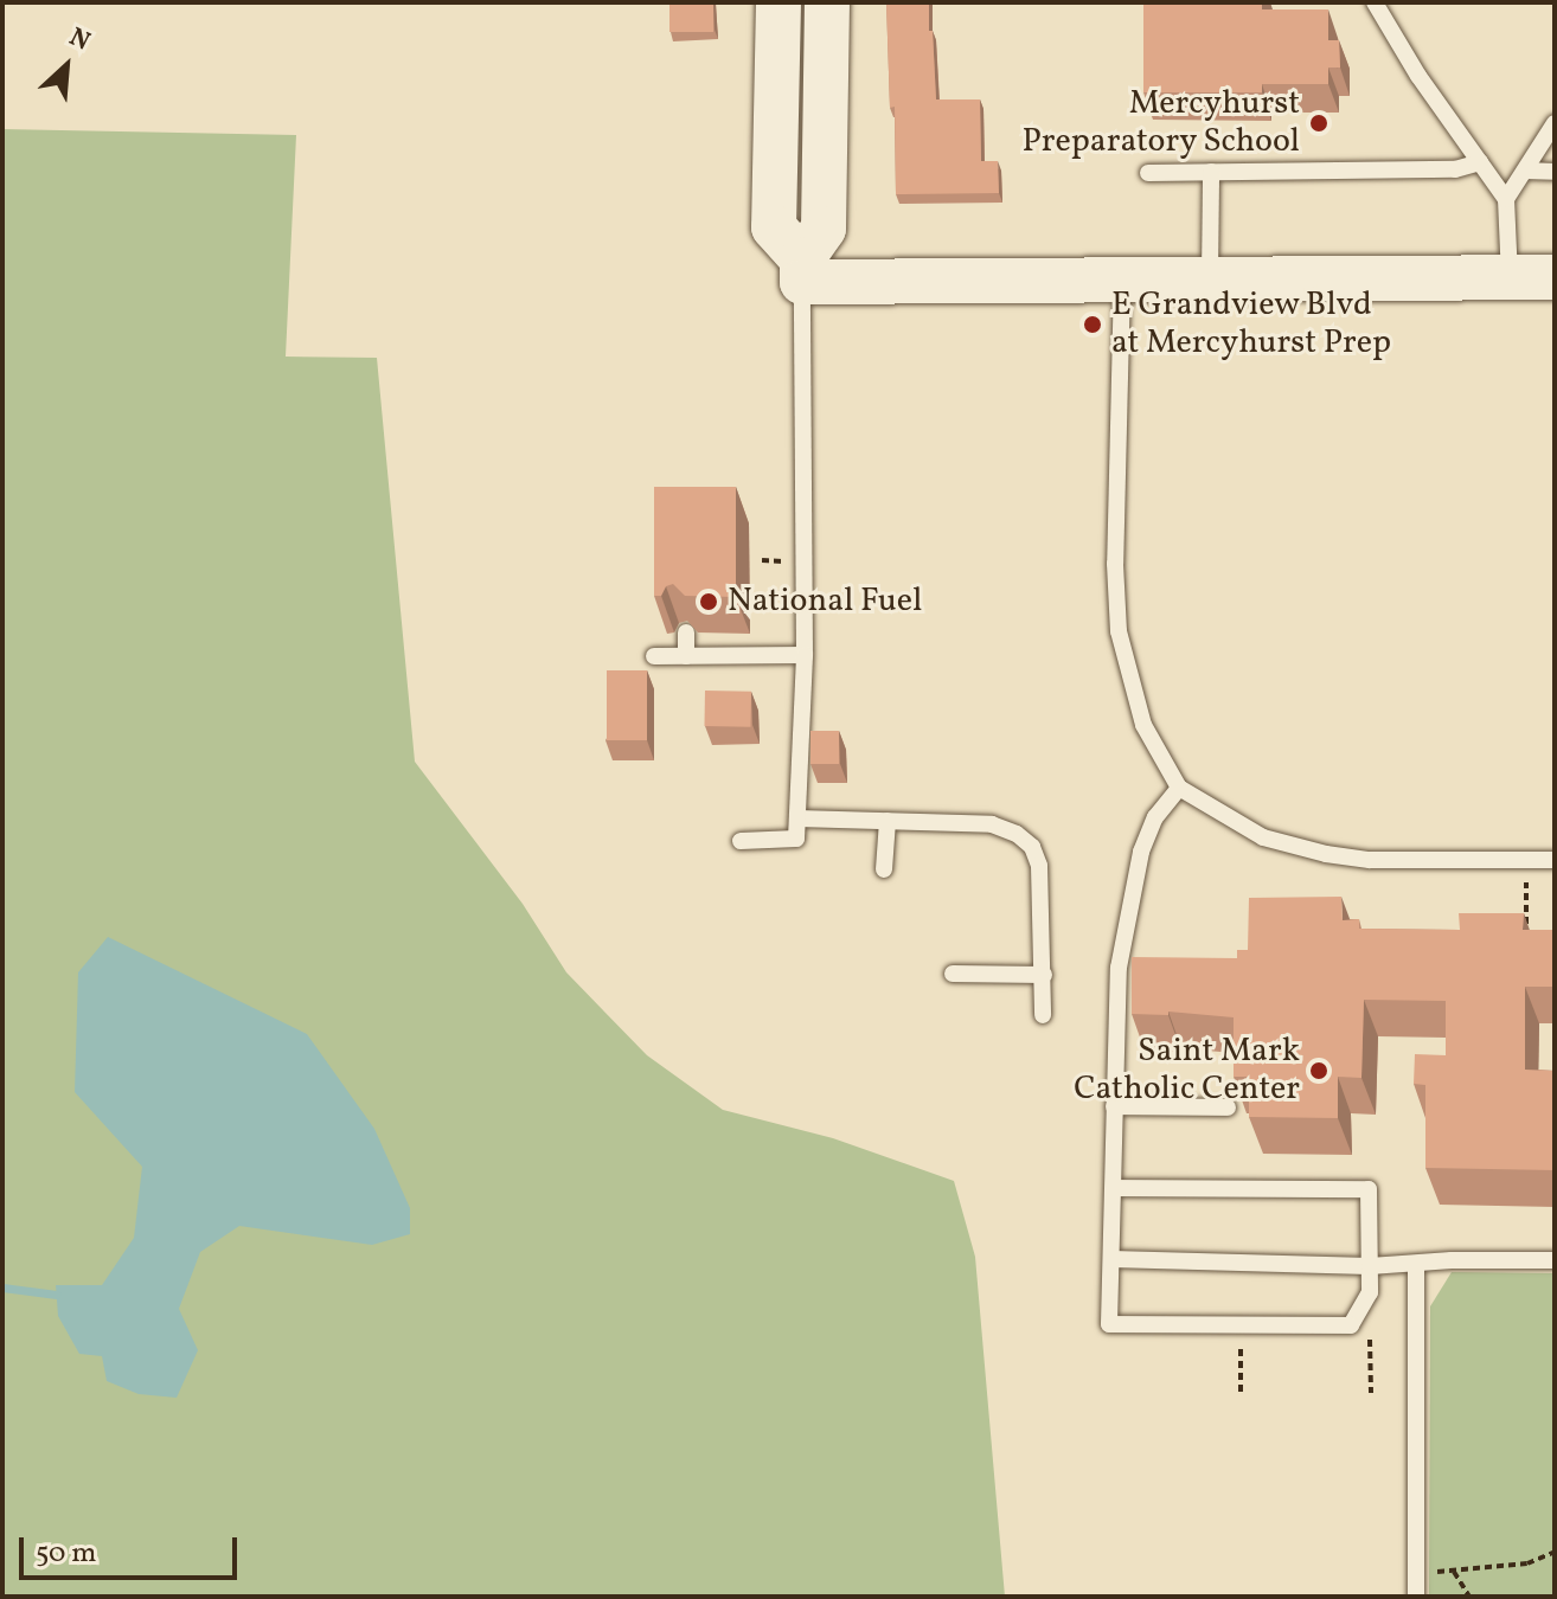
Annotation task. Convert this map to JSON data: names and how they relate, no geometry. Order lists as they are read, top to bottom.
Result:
{
  "places": [
    "Mercyhurst Preparatory School",
    "E Grandview Blvd at Mercyhurst Prep",
    "National Fuel",
    "Saint Mark Catholic Center"
  ],
  "scale_bar": "50 m",
  "north": "top right"
}
